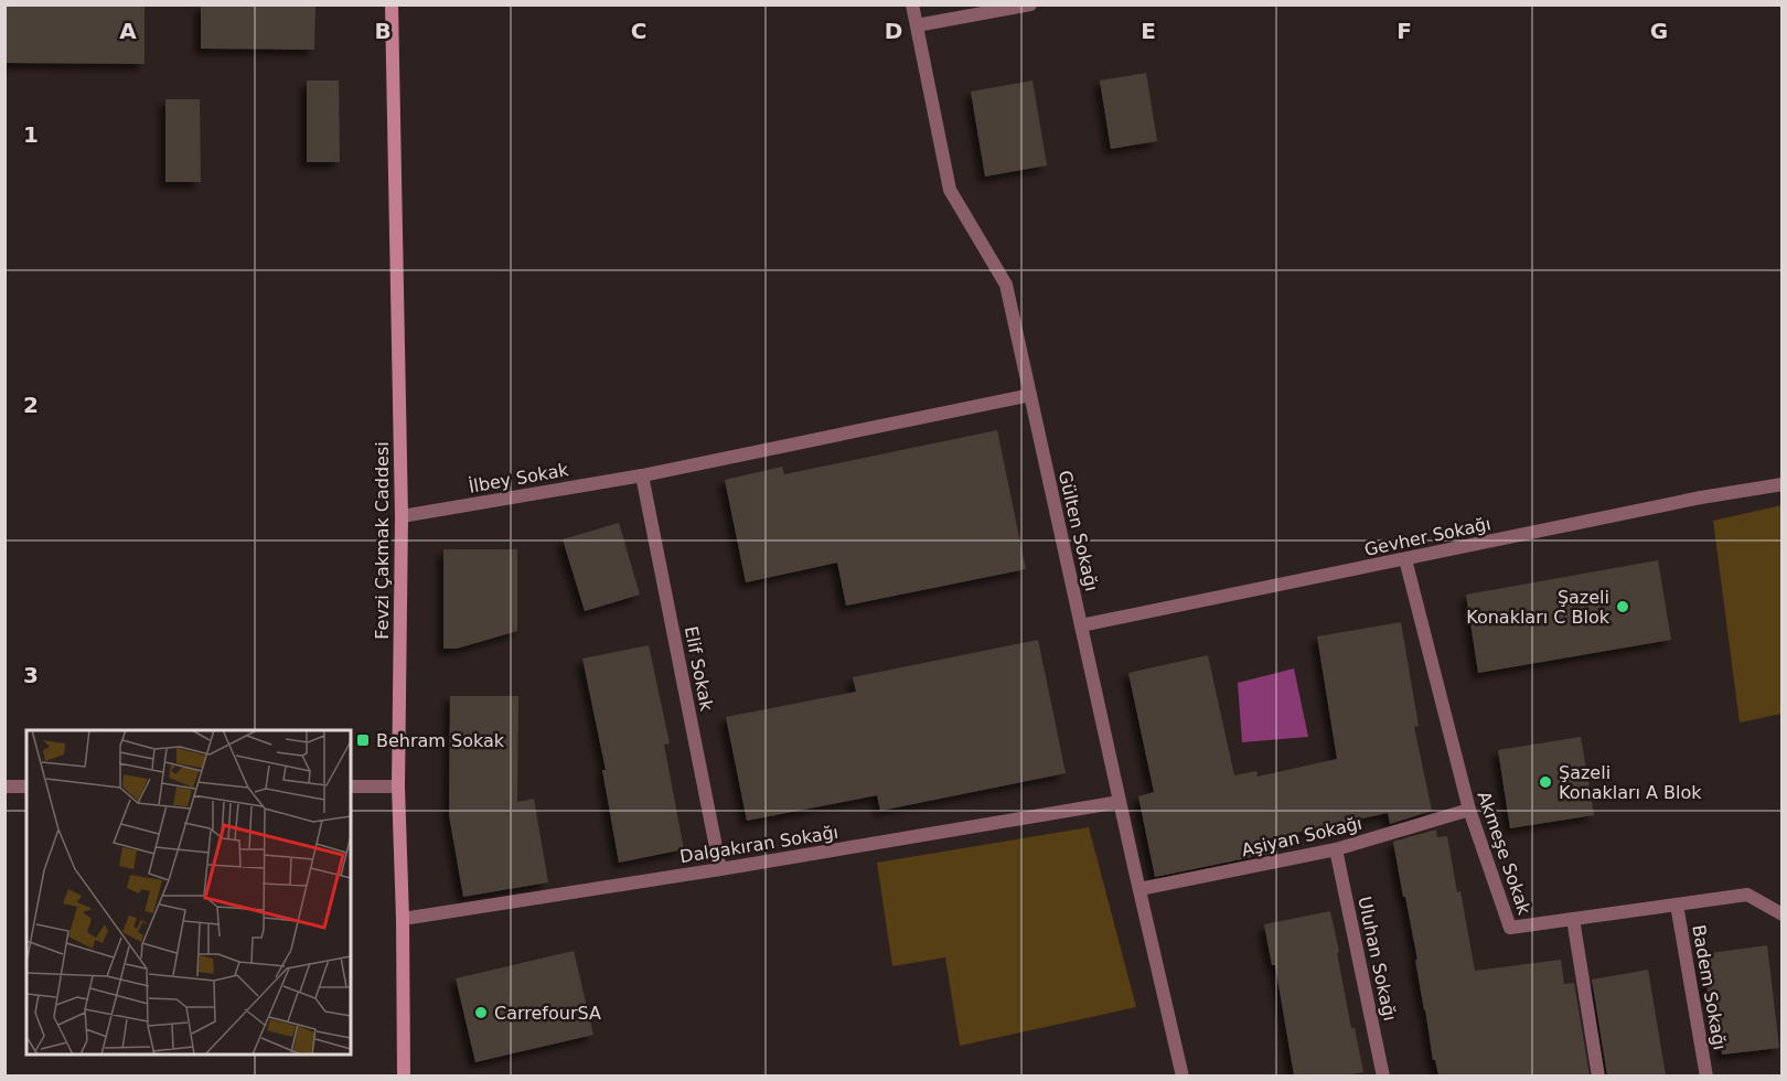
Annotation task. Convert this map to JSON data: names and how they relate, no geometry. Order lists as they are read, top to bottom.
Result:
{
  "streets": {
    "street": [
      "İlbey Sokak",
      "Gülten Sokağı",
      "Gevher Sokağı",
      "Fevzi Çakmak Caddesi",
      "Elif Sokak",
      "Aşiyan Sokağı",
      "Dalgakıran Sokağı",
      "Akmeşe Sokak",
      "Uluhan Sokağı",
      "Badem Sokağı"
    ]
  },
  "crossings": [
    ["İlbey Sokak", "Gülten Sokağı"],
    ["İlbey Sokak", "Fevzi Çakmak Caddesi"],
    ["İlbey Sokak", "Elif Sokak"],
    ["Gülten Sokağı", "Gevher Sokağı"],
    ["Gülten Sokağı", "Aşiyan Sokağı"],
    ["Gülten Sokağı", "Dalgakıran Sokağı"],
    ["Gevher Sokağı", "Akmeşe Sokak"],
    ["Fevzi Çakmak Caddesi", "Dalgakıran Sokağı"],
    ["Elif Sokak", "Dalgakıran Sokağı"],
    ["Aşiyan Sokağı", "Akmeşe Sokak"],
    ["Aşiyan Sokağı", "Uluhan Sokağı"],
    ["Akmeşe Sokak", "Badem Sokağı"]
  ],
  "places": {
    "other": ["Şazeli Konakları C Blok", "Şazeli Konakları A Blok", "CarrefourSA"],
    "transit": ["Behram Sokak"]
  },
  "grid": {
    "columns": [
      "A",
      "B",
      "C",
      "D",
      "E",
      "F",
      "G"
    ],
    "rows": ["1", "2", "3"]
  }
}
